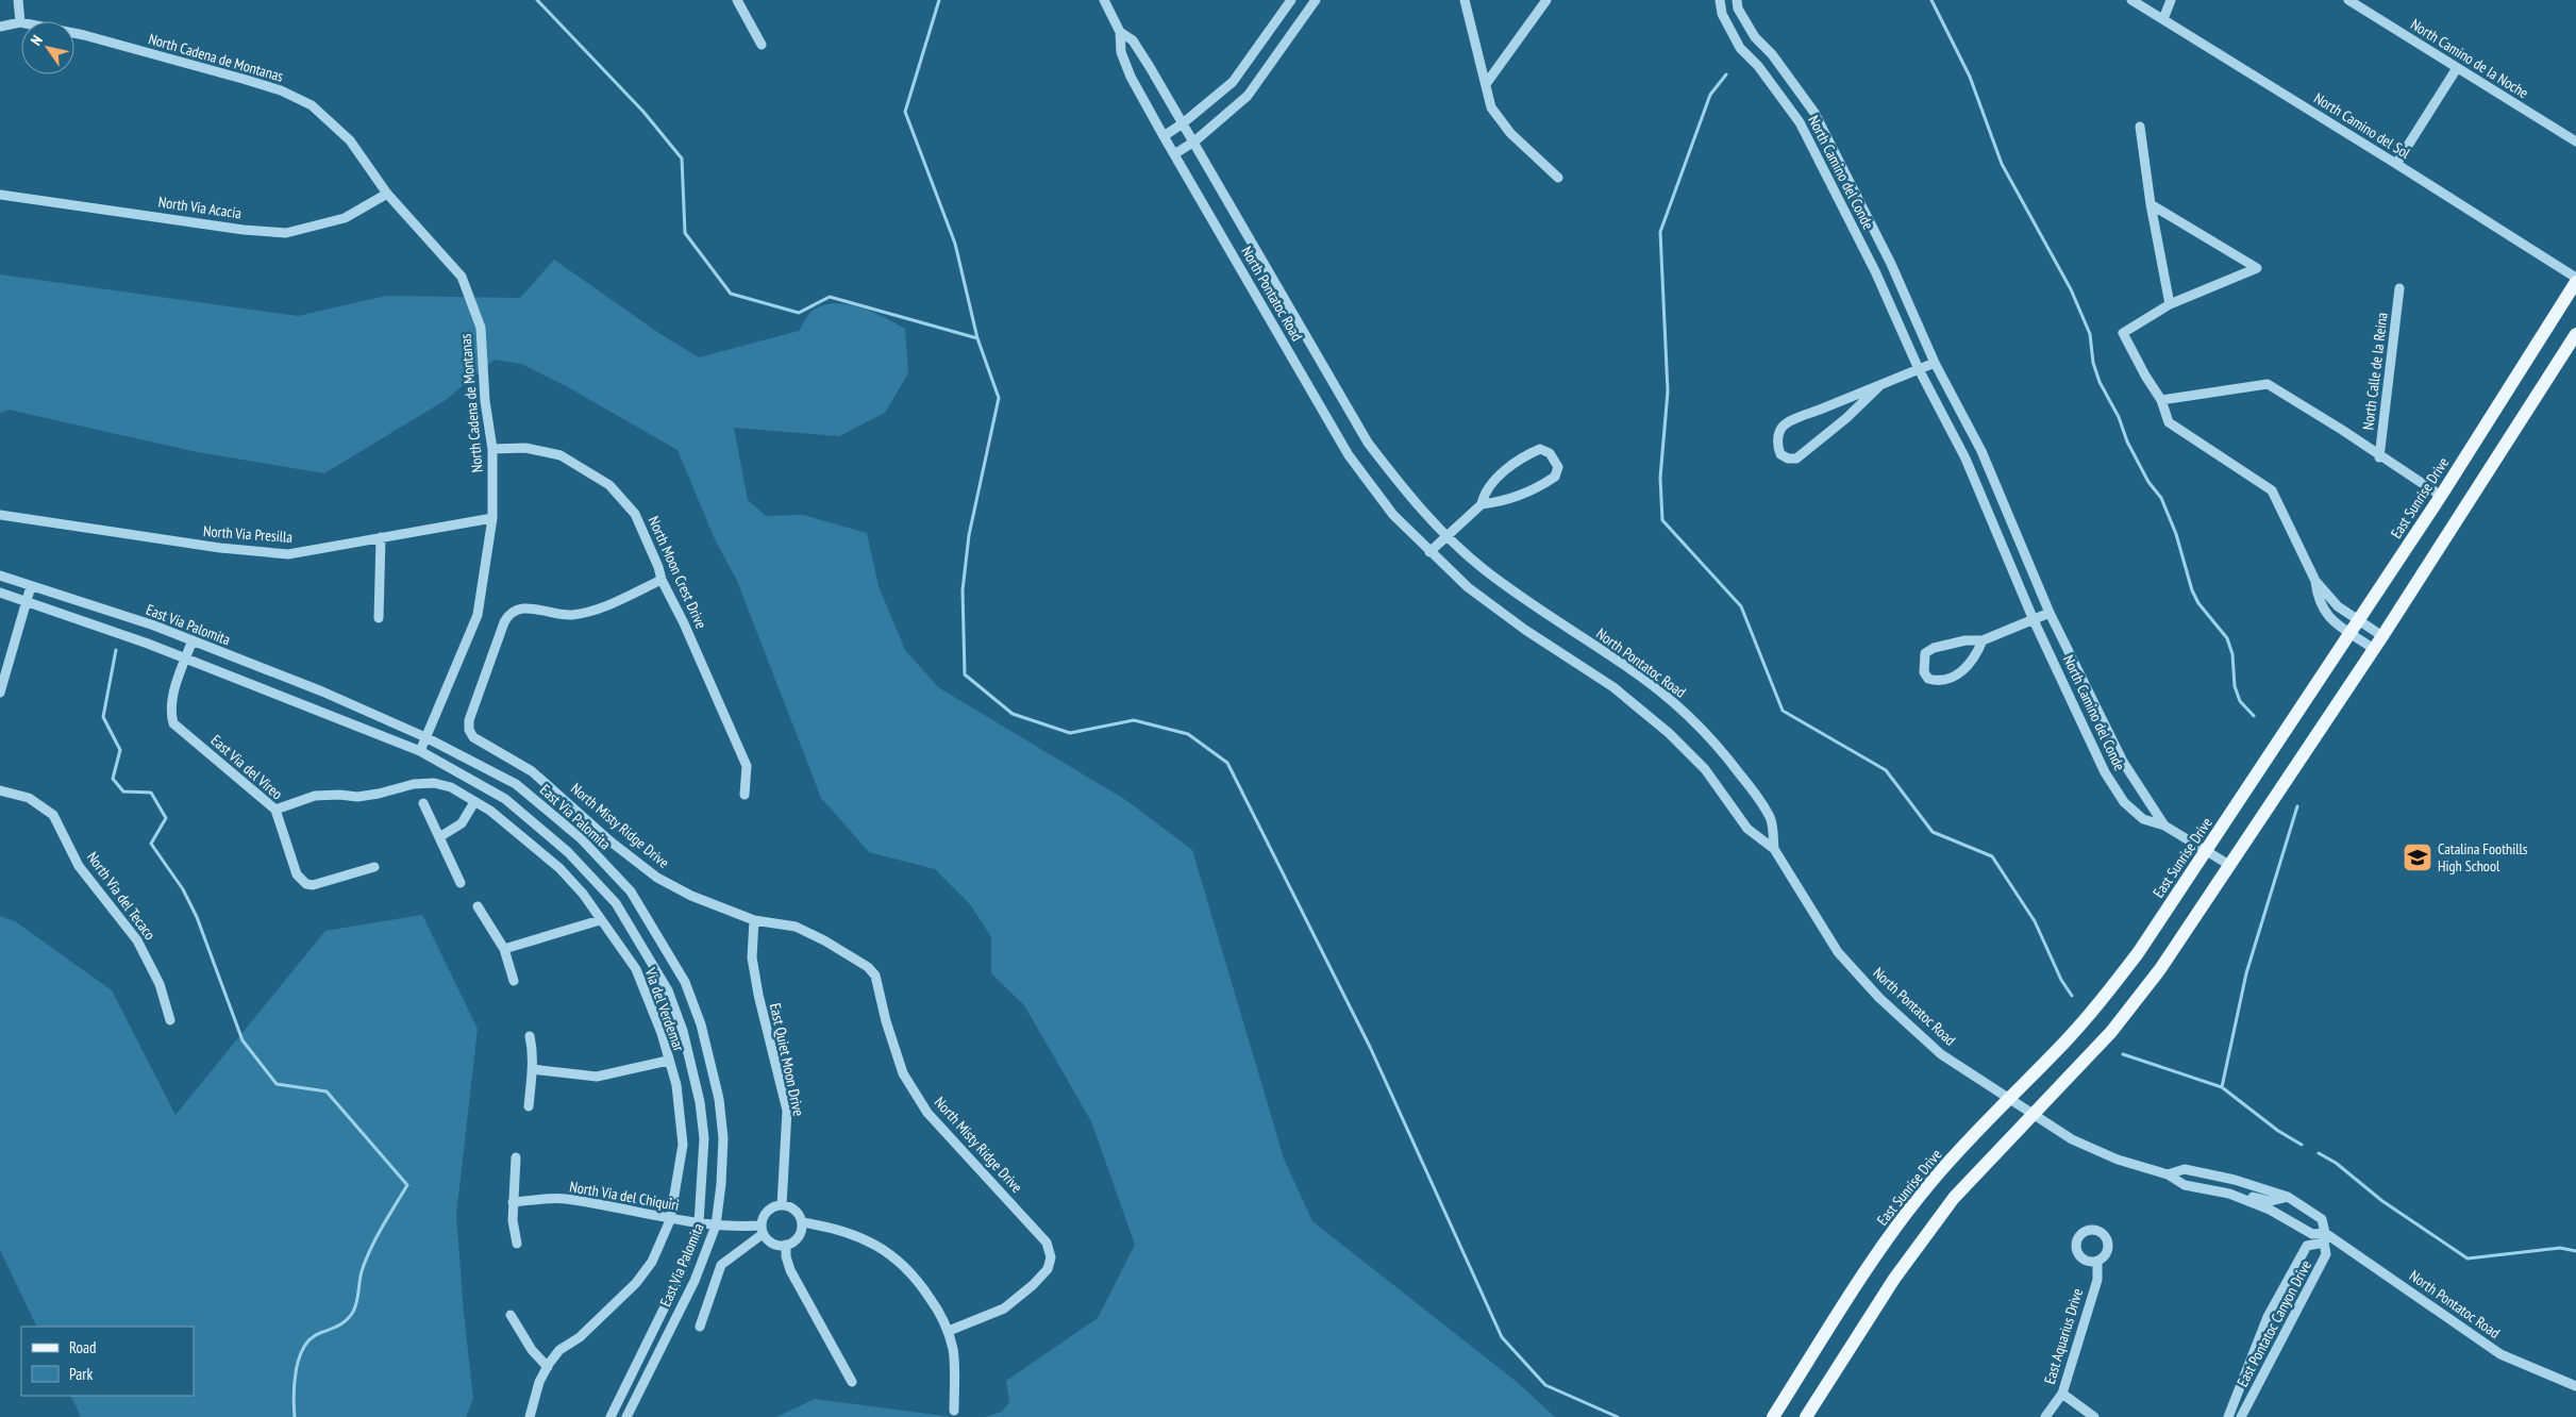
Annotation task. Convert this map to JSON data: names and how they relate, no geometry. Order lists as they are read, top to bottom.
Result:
{
  "streets": {
    "main road": ["East Sunrise Drive"],
    "street": [
      "North Cadena de Montanas",
      "North Camino de la Noche",
      "North Camino del Sol",
      "North Camino del Conde",
      "North Via Acacia",
      "North Pontatoc Road",
      "North Calle de la Reina",
      "North Via Presilla",
      "North Moon Crest Drive",
      "East Via Palomita",
      "East Via del Vireo",
      "North Misty Ridge Drive",
      "North Via del Tecaco",
      "Via del Verdemar",
      "East Quiet Moon Drive",
      "North Via del Chiquiri",
      "East Pontatoc Canyon Drive",
      "East Aquarius Drive"
    ]
  },
  "crossings": [
    ["North Cadena de Montanas", "North Via Acacia"],
    ["North Cadena de Montanas", "North Via Presilla"],
    ["North Cadena de Montanas", "North Moon Crest Drive"],
    ["North Cadena de Montanas", "East Via Palomita"],
    ["North Camino del Sol", "East Sunrise Drive"],
    ["North Camino del Conde", "East Sunrise Drive"],
    ["North Pontatoc Road", "East Sunrise Drive"],
    ["North Pontatoc Road", "East Pontatoc Canyon Drive"],
    ["North Calle de la Reina", "East Sunrise Drive"],
    ["North Moon Crest Drive", "North Misty Ridge Drive"],
    ["East Via Palomita", "East Via del Vireo"],
    ["East Via Palomita", "North Via del Chiquiri"],
    ["East Via del Vireo", "Via del Verdemar"],
    ["North Misty Ridge Drive", "East Quiet Moon Drive"],
    ["Via del Verdemar", "North Via del Chiquiri"],
    ["East Quiet Moon Drive", "North Via del Chiquiri"]
  ],
  "places": {
    "school or university": ["Catalina Foothills High School"]
  },
  "legend": ["Road", "Park"],
  "north": "top left"
}
